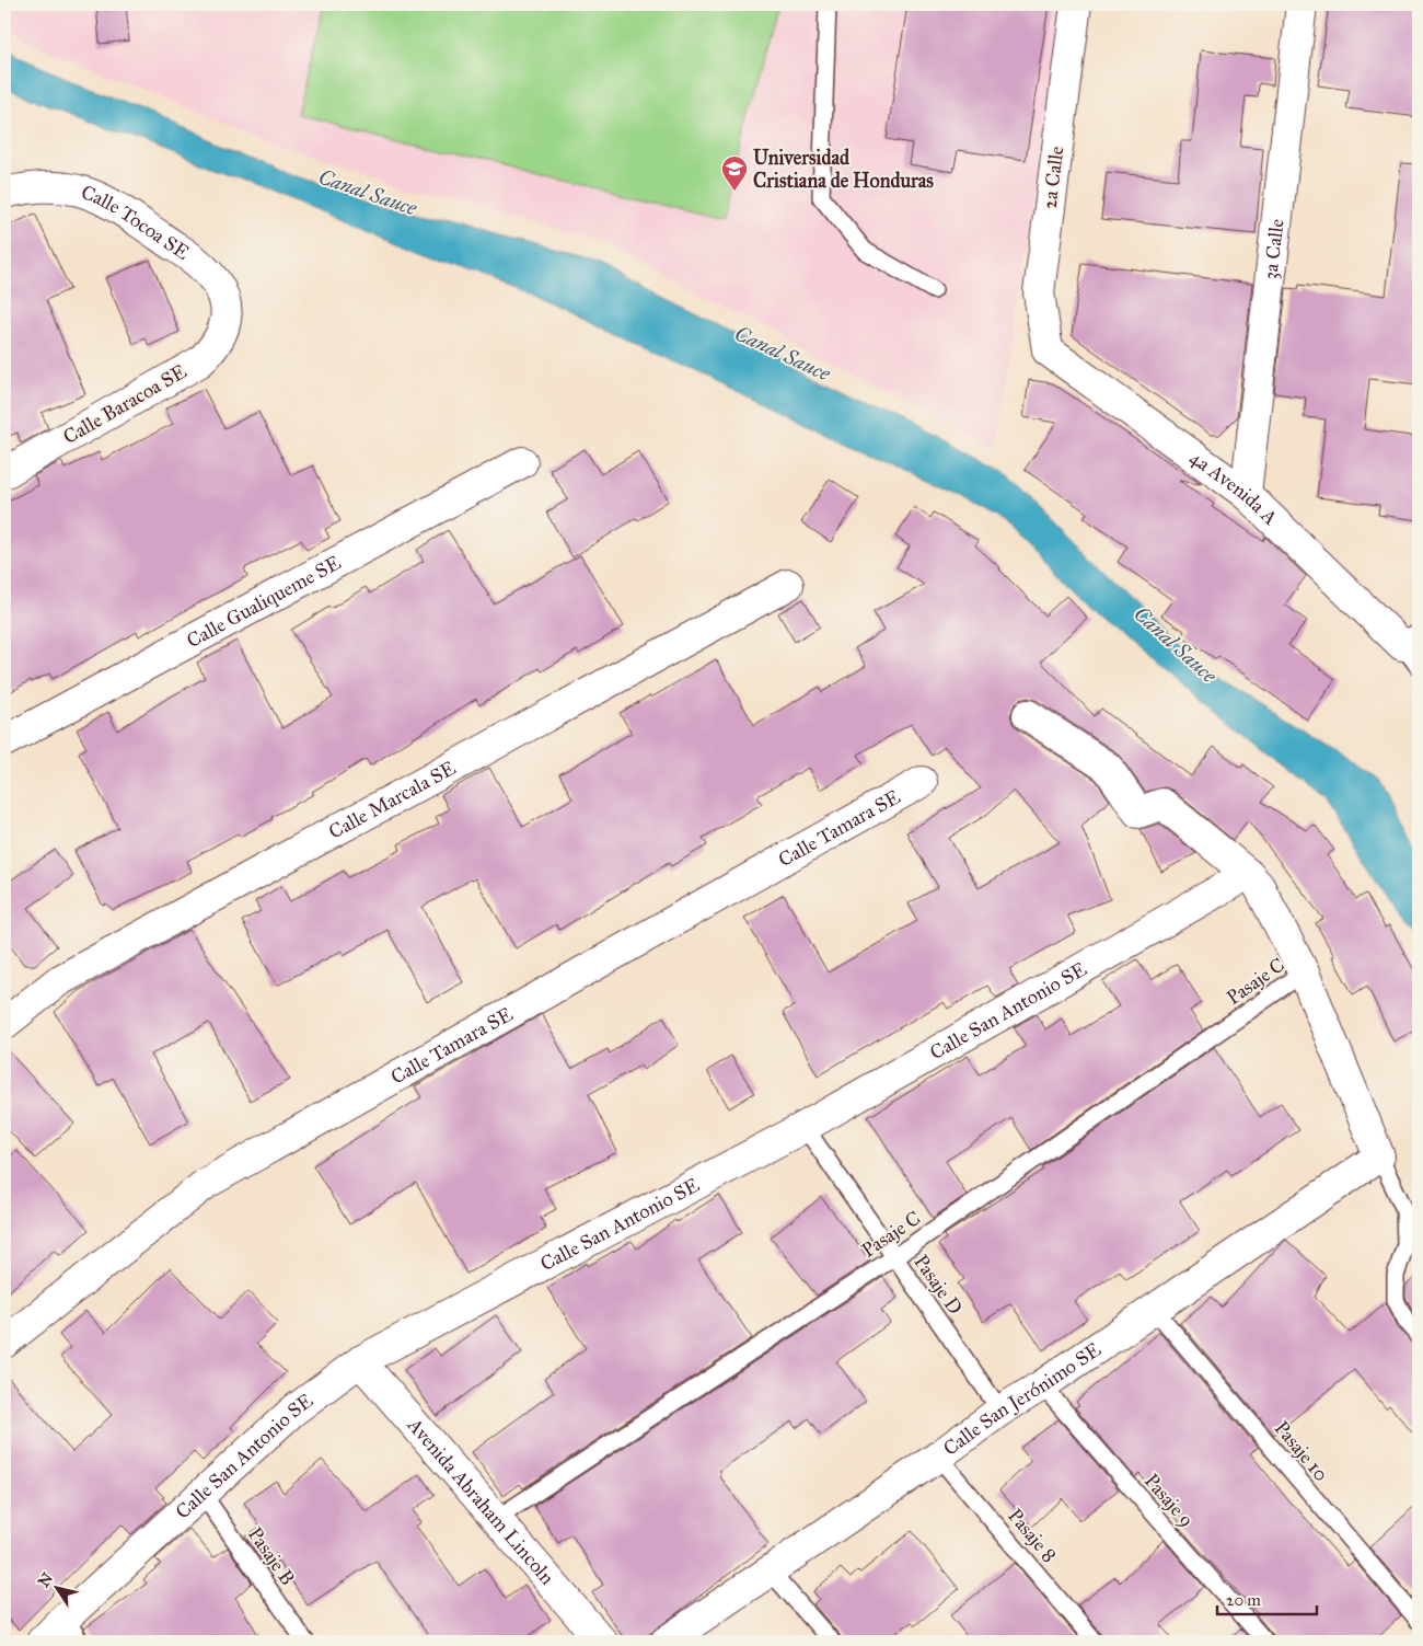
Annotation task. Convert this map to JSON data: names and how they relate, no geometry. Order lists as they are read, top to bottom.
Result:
{
  "streets": {
    "street": [
      "2a Calle",
      "Calle Tocoa SE",
      "3a Calle",
      "Calle Baracoa SE",
      "4a Avenida A",
      "Calle Gualiqueme SE",
      "Calle Marcala SE",
      "Calle Tamara SE",
      "Calle San Antonio SE",
      "Calle San Jerónimo SE",
      "Avenida Abraham Lincoln"
    ],
    "lane": [
      "Pasaje C",
      "Pasaje D",
      "Pasaje 10",
      "Pasaje 9",
      "Pasaje 8",
      "Pasaje B"
    ]
  },
  "crossings": [
    ["2a Calle", "4a Avenida A"],
    ["Calle Tocoa SE", "Calle Baracoa SE"],
    ["3a Calle", "4a Avenida A"],
    ["Pasaje C", "Pasaje D"],
    ["Pasaje C", "Avenida Abraham Lincoln"],
    ["Calle San Antonio SE", "Pasaje D"],
    ["Calle San Antonio SE", "Avenida Abraham Lincoln"],
    ["Calle San Antonio SE", "Pasaje B"],
    ["Pasaje D", "Calle San Jerónimo SE"],
    ["Calle San Jerónimo SE", "Pasaje 10"],
    ["Calle San Jerónimo SE", "Pasaje 9"],
    ["Calle San Jerónimo SE", "Pasaje 8"]
  ],
  "water": ["Canal Sauce"],
  "places": {
    "school or university": ["Universidad Cristiana de Honduras"]
  },
  "scale_bar": "20 m",
  "north": "top left"
}
